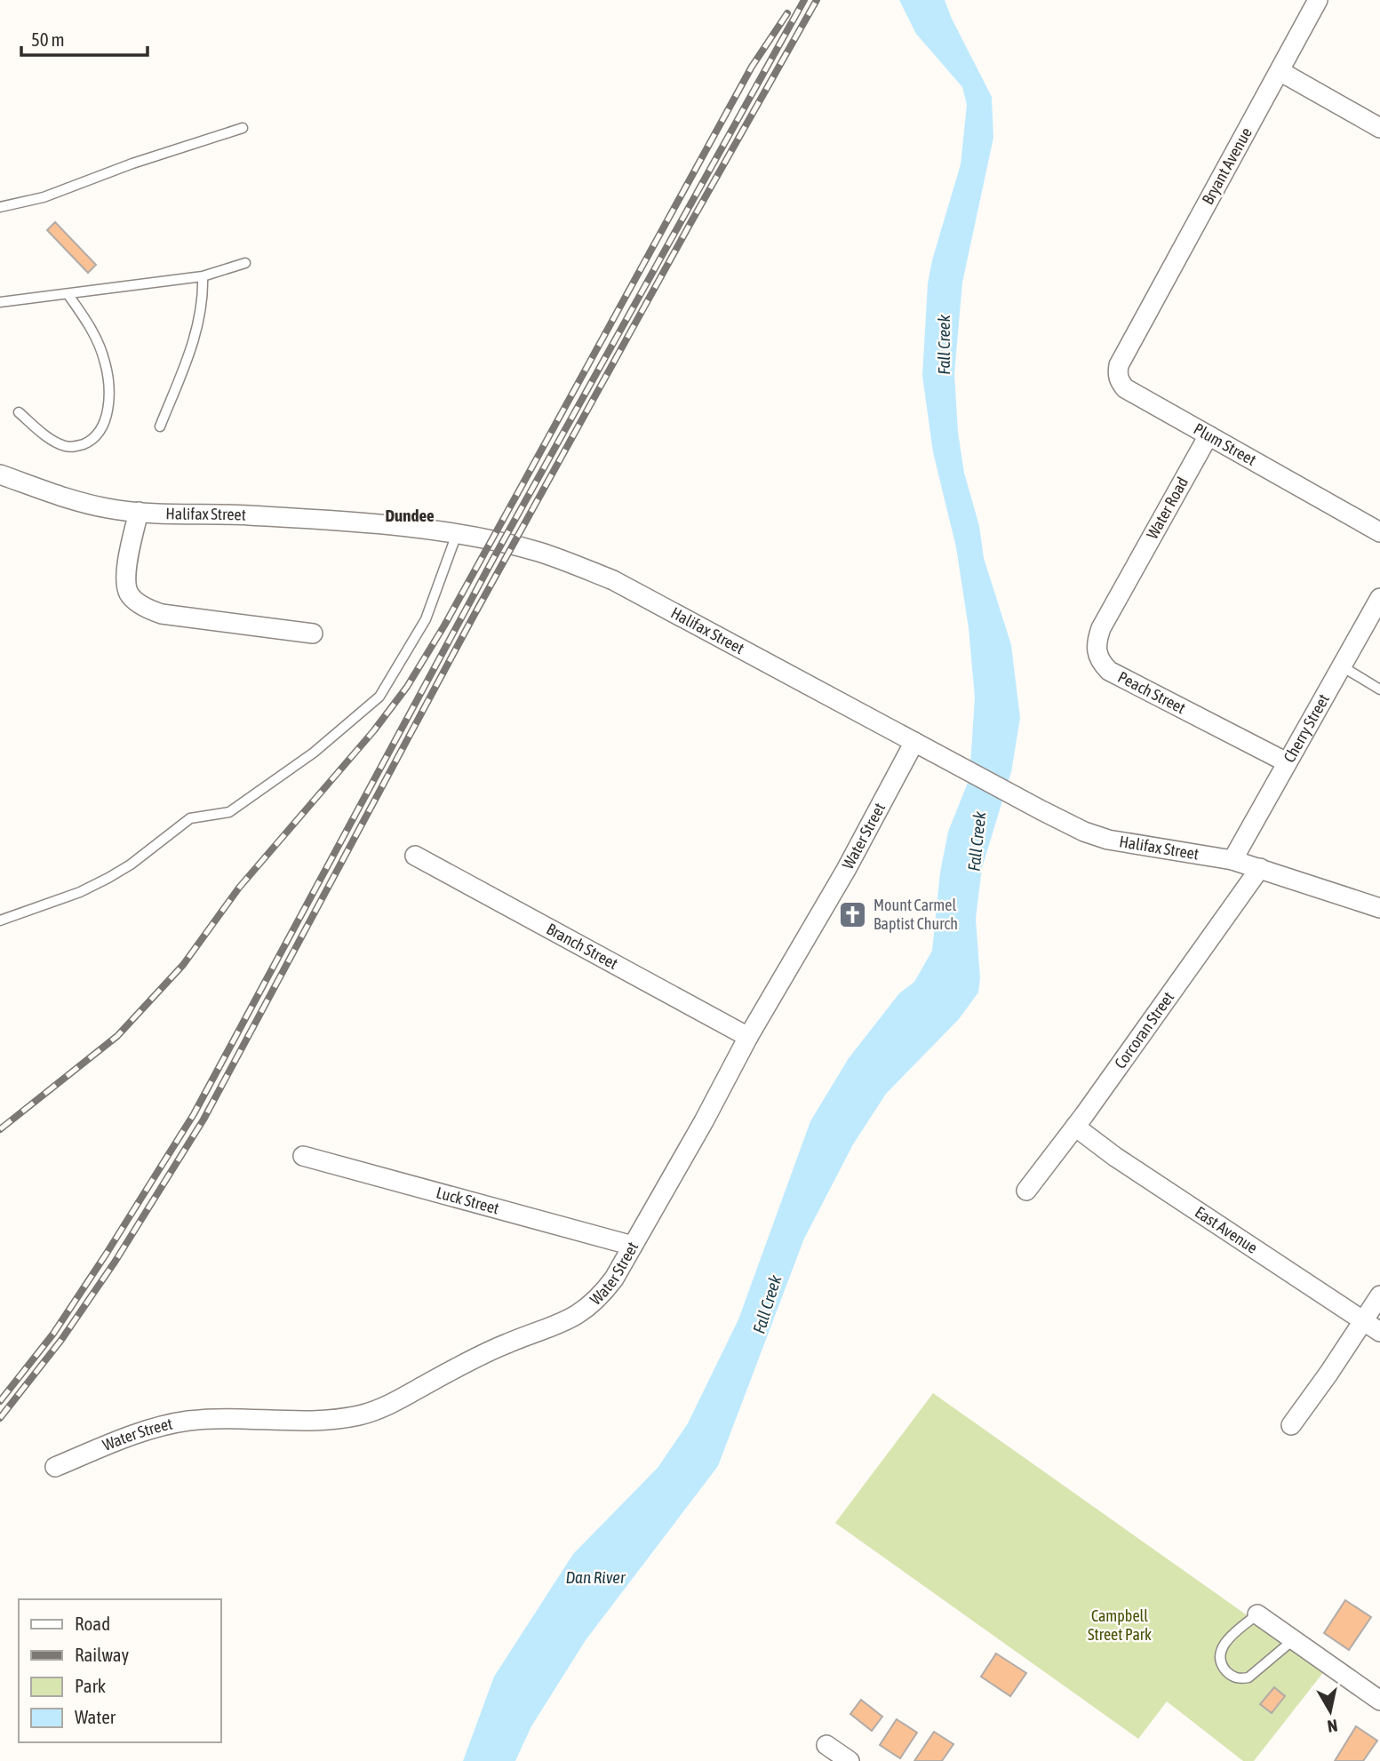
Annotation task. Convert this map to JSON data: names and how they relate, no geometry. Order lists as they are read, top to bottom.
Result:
{
  "streets": {
    "street": [
      "Bryant Avenue",
      "Plum Street",
      "Water Road",
      "Halifax Street",
      "Peach Street",
      "Cherry Street",
      "Water Street",
      "Branch Street",
      "Corcoran Street",
      "Luck Street",
      "East Avenue"
    ]
  },
  "crossings": [
    ["Bryant Avenue", "Plum Street"],
    ["Plum Street", "Water Road"],
    ["Water Road", "Peach Street"],
    ["Halifax Street", "Cherry Street"],
    ["Halifax Street", "Water Street"],
    ["Halifax Street", "Corcoran Street"],
    ["Peach Street", "Cherry Street"],
    ["Water Street", "Branch Street"],
    ["Water Street", "Luck Street"],
    ["Corcoran Street", "East Avenue"]
  ],
  "districts": ["Dundee"],
  "water": ["Fall Creek", "Dan River"],
  "parks": ["Campbell Street Park"],
  "places": {
    "church": ["Mount Carmel Baptist Church"]
  },
  "legend": [
    "Road",
    "Railway",
    "Park",
    "Water"
  ],
  "scale_bar": "50 m",
  "north": "bottom"
}
